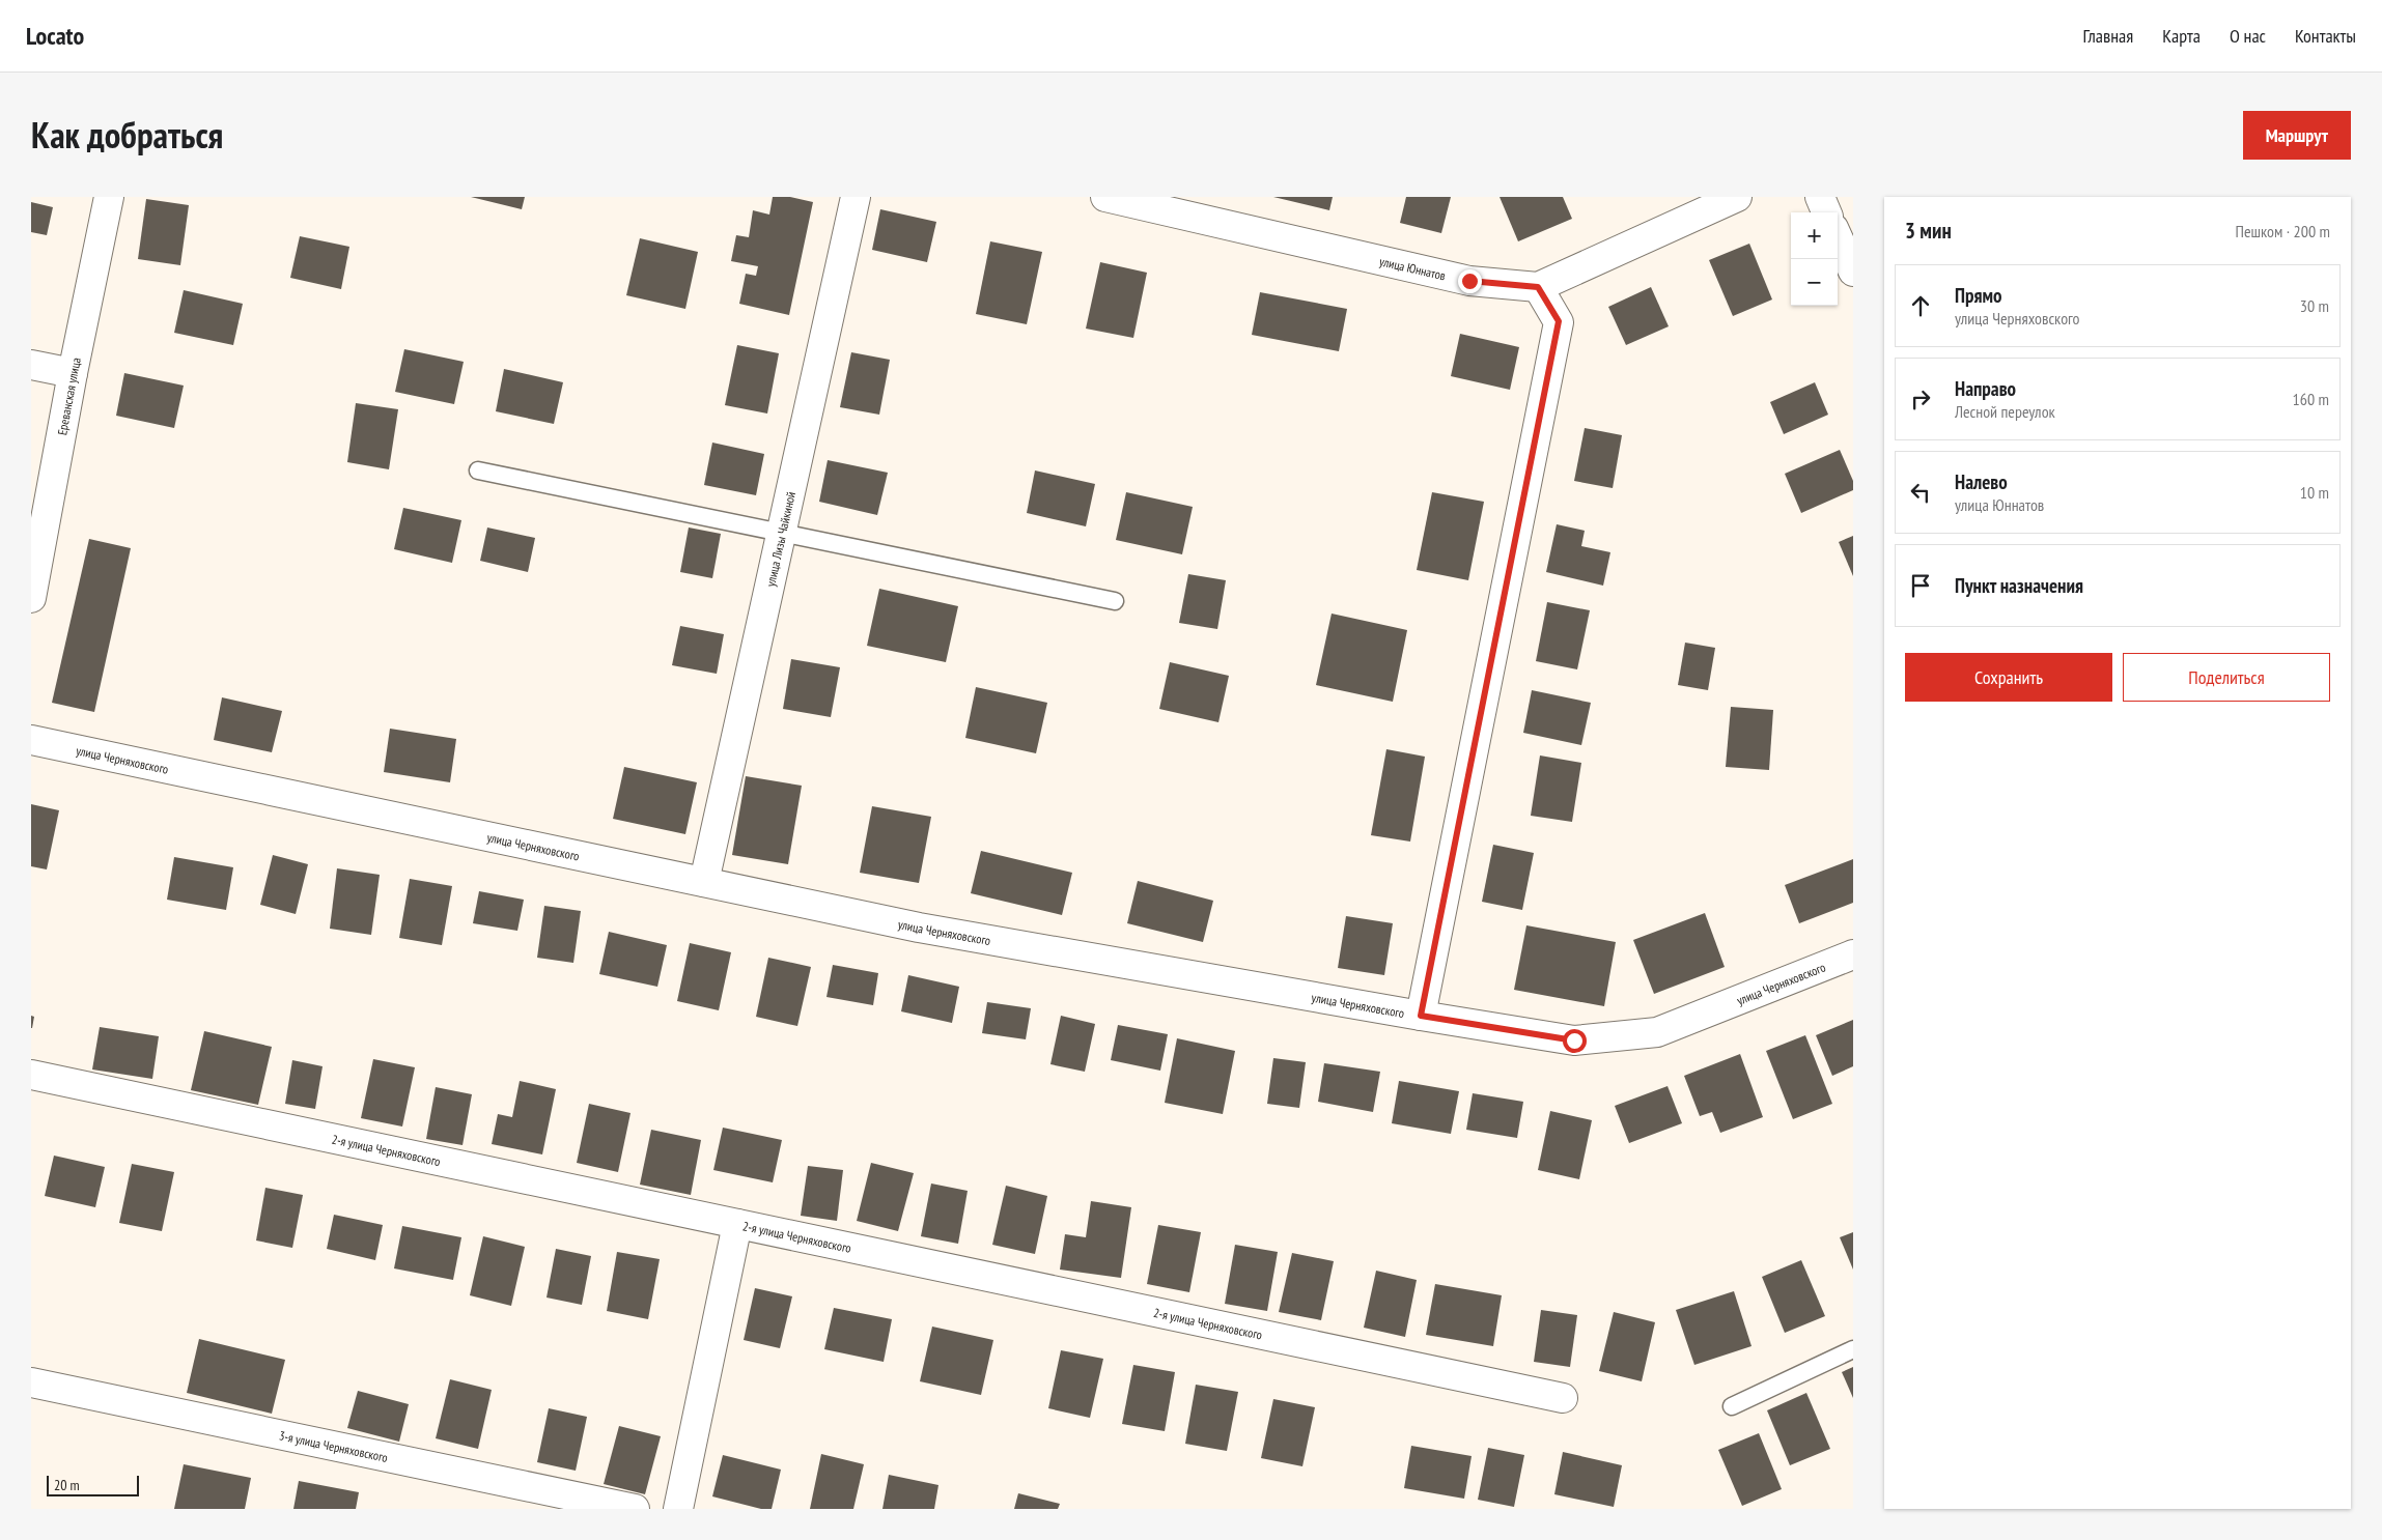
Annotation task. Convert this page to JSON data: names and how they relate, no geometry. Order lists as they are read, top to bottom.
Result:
{
  "streets": {
    "street": [
      "улица Юннатов",
      "Ереванская улица",
      "улица Лизы Чайкиной",
      "улица Черняховского",
      "2-я улица Черняховского",
      "3-я улица Черняховского"
    ]
  },
  "crossings": [
    ["улица Лизы Чайкиной", "улица Черняховского"]
  ],
  "scale_bar": "20 m",
  "page": {
    "header": "Locato",
    "nav": [
      "Главная",
      "Карта",
      "О нас",
      "Контакты"
    ],
    "title": "Как добраться",
    "buttons": [
      "Маршрут",
      ["Сохранить", "Поделиться"]
    ],
    "heading": ["3 мин", "Пешком · 200 m"],
    "map_buttons": ["+", "−"],
    "list": [
      ["Прямо", "улица Черняховского", "30 m"],
      ["Направо", "Лесной переулок", "160 m"],
      ["Налево", "улица Юннатов", "10 m"],
      "Пункт назначения"
    ],
    "scale": "20 m"
  }
}
